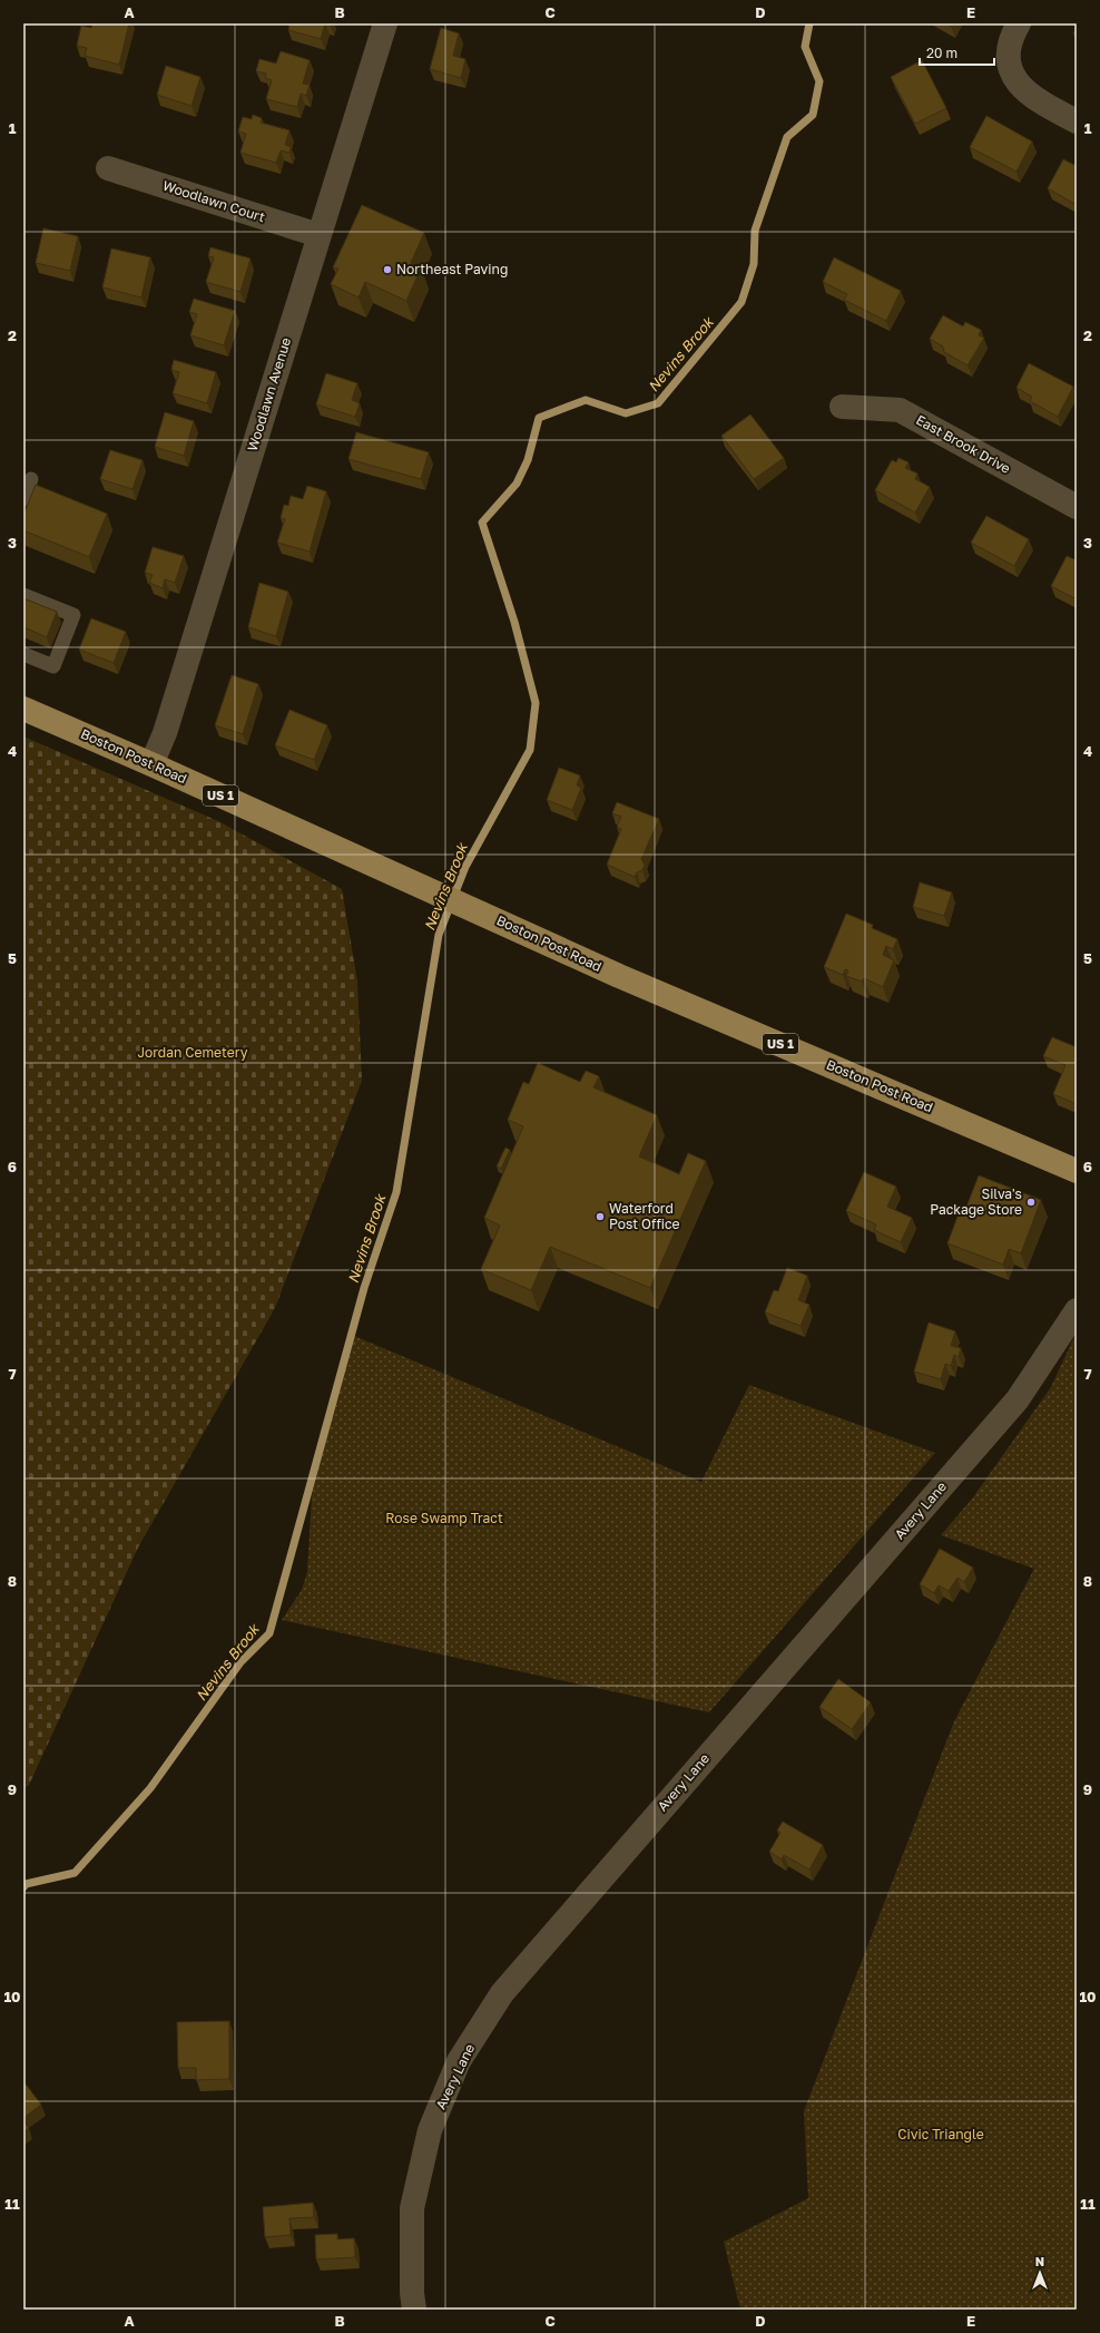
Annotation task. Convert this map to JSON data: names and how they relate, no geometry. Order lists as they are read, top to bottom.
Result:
{
  "streets": {
    "main road": ["Boston Post Road", "US 1"],
    "street": [
      "Woodlawn Court",
      "Woodlawn Avenue",
      "East Brook Drive",
      "Avery Lane"
    ]
  },
  "crossings": [
    ["Woodlawn Court", "Woodlawn Avenue"],
    ["Woodlawn Avenue", "Boston Post Road"]
  ],
  "water": ["Nevins Brook"],
  "parks": ["Jordan Cemetery", "Rose Swamp Tract", "Civic Triangle"],
  "places": ["Northeast Paving", "Silva's Package Store", "Waterford Post Office"],
  "scale_bar": "20 m",
  "north": "top",
  "grid": {
    "columns": [
      "A",
      "B",
      "C",
      "D",
      "E"
    ],
    "rows": [
      "1",
      "2",
      "3",
      "4",
      "5",
      "6",
      "7",
      "8",
      "9",
      "10",
      "11"
    ]
  }
}
